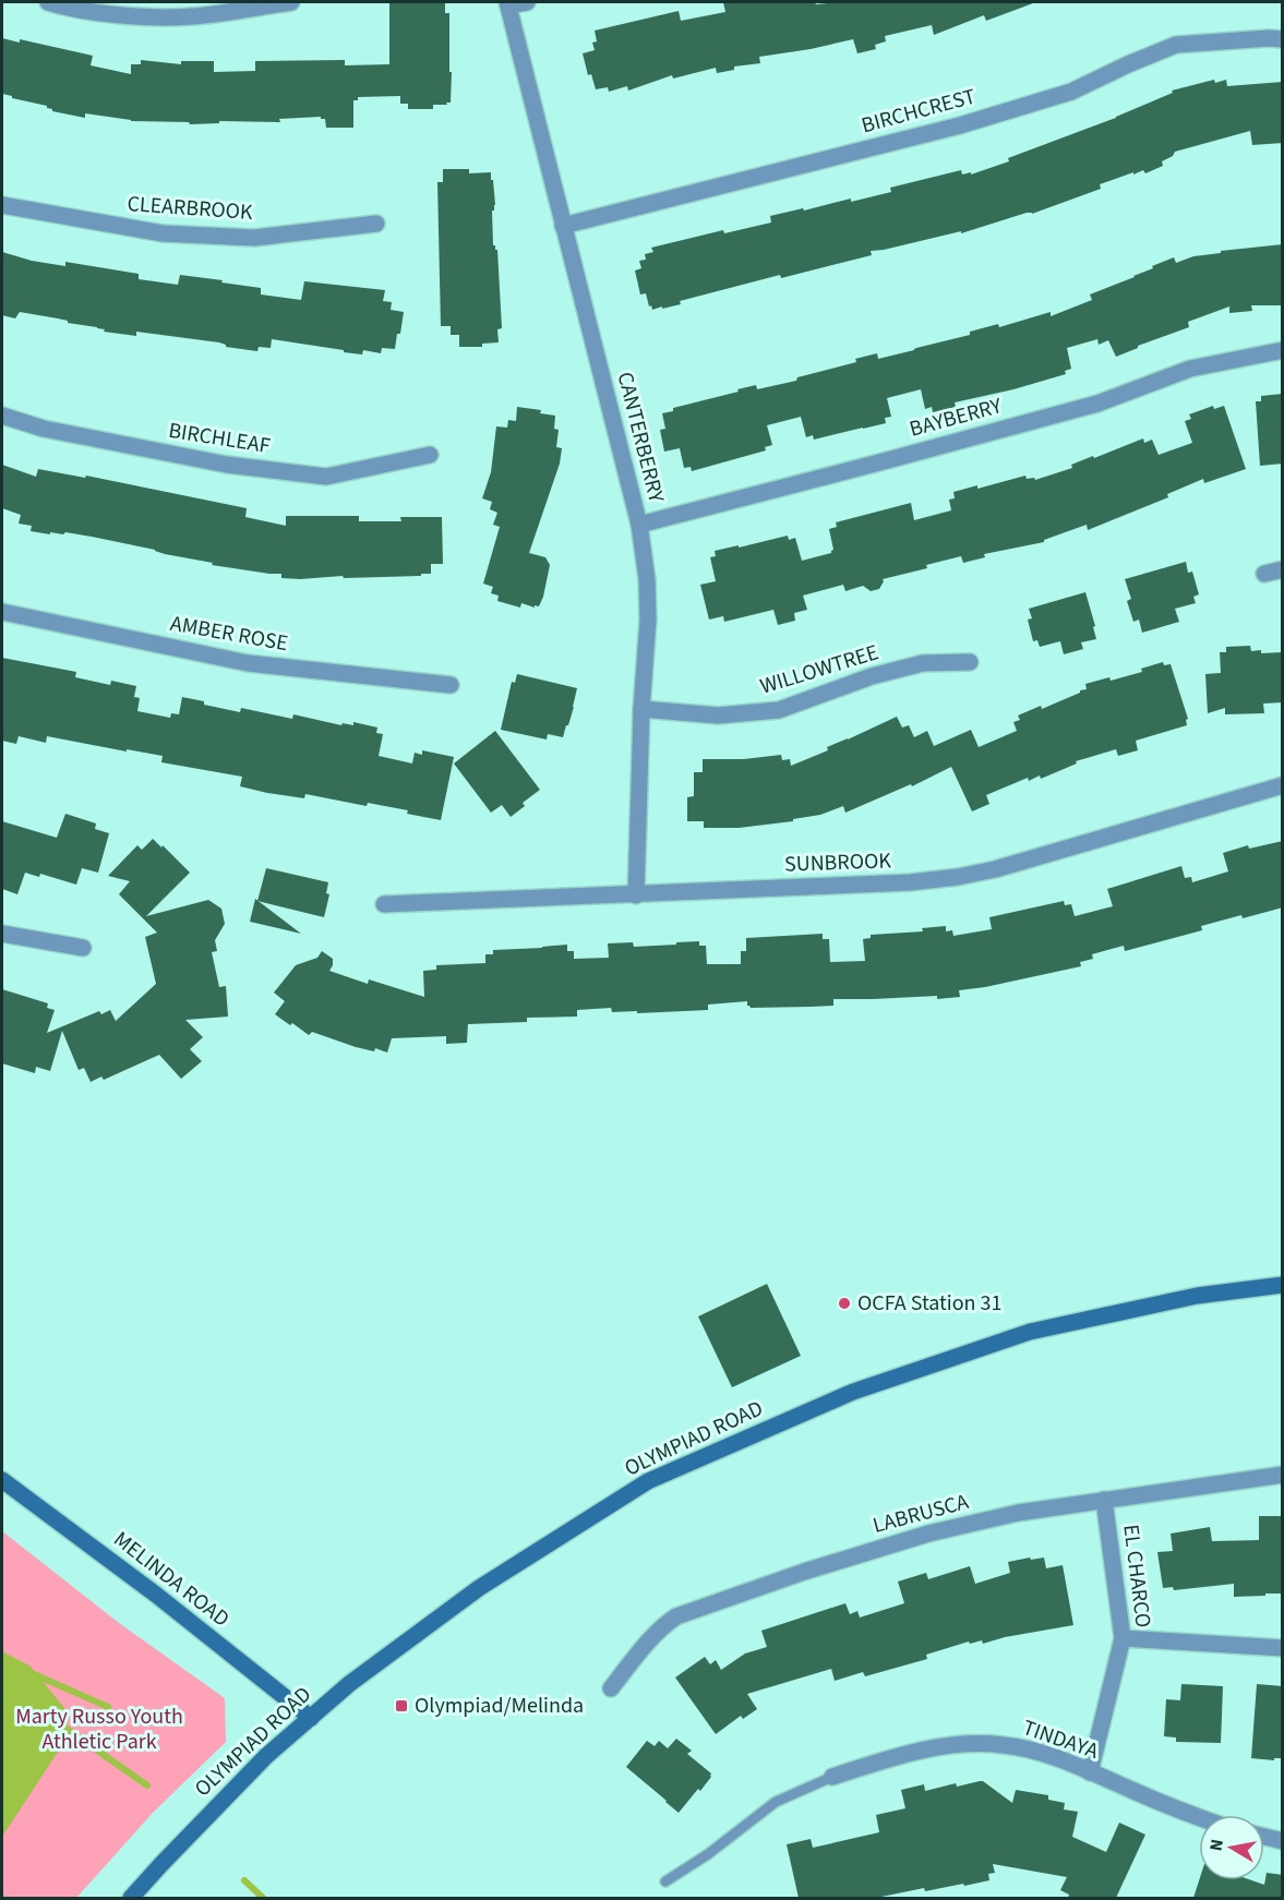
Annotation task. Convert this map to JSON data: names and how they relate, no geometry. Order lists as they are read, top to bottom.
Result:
{
  "streets": {
    "main road": ["OLYMPIAD ROAD", "MELINDA ROAD"],
    "street": [
      "BIRCHCREST",
      "CLEARBROOK",
      "BAYBERRY",
      "CANTERBERRY",
      "BIRCHLEAF",
      "AMBER ROSE",
      "WILLOWTREE",
      "SUNBROOK",
      "LABRUSCA",
      "EL CHARCO",
      "TINDAYA"
    ]
  },
  "crossings": [
    ["BIRCHCREST", "CANTERBERRY"],
    ["BAYBERRY", "CANTERBERRY"],
    ["CANTERBERRY", "WILLOWTREE"],
    ["CANTERBERRY", "SUNBROOK"],
    ["OLYMPIAD ROAD", "MELINDA ROAD"],
    ["LABRUSCA", "EL CHARCO"],
    ["EL CHARCO", "TINDAYA"]
  ],
  "parks": ["Marty Russo Youth Athletic Park"],
  "places": {
    "other": ["OCFA Station 31"],
    "transit": ["Olympiad/Melinda"]
  },
  "north": "left"
}
